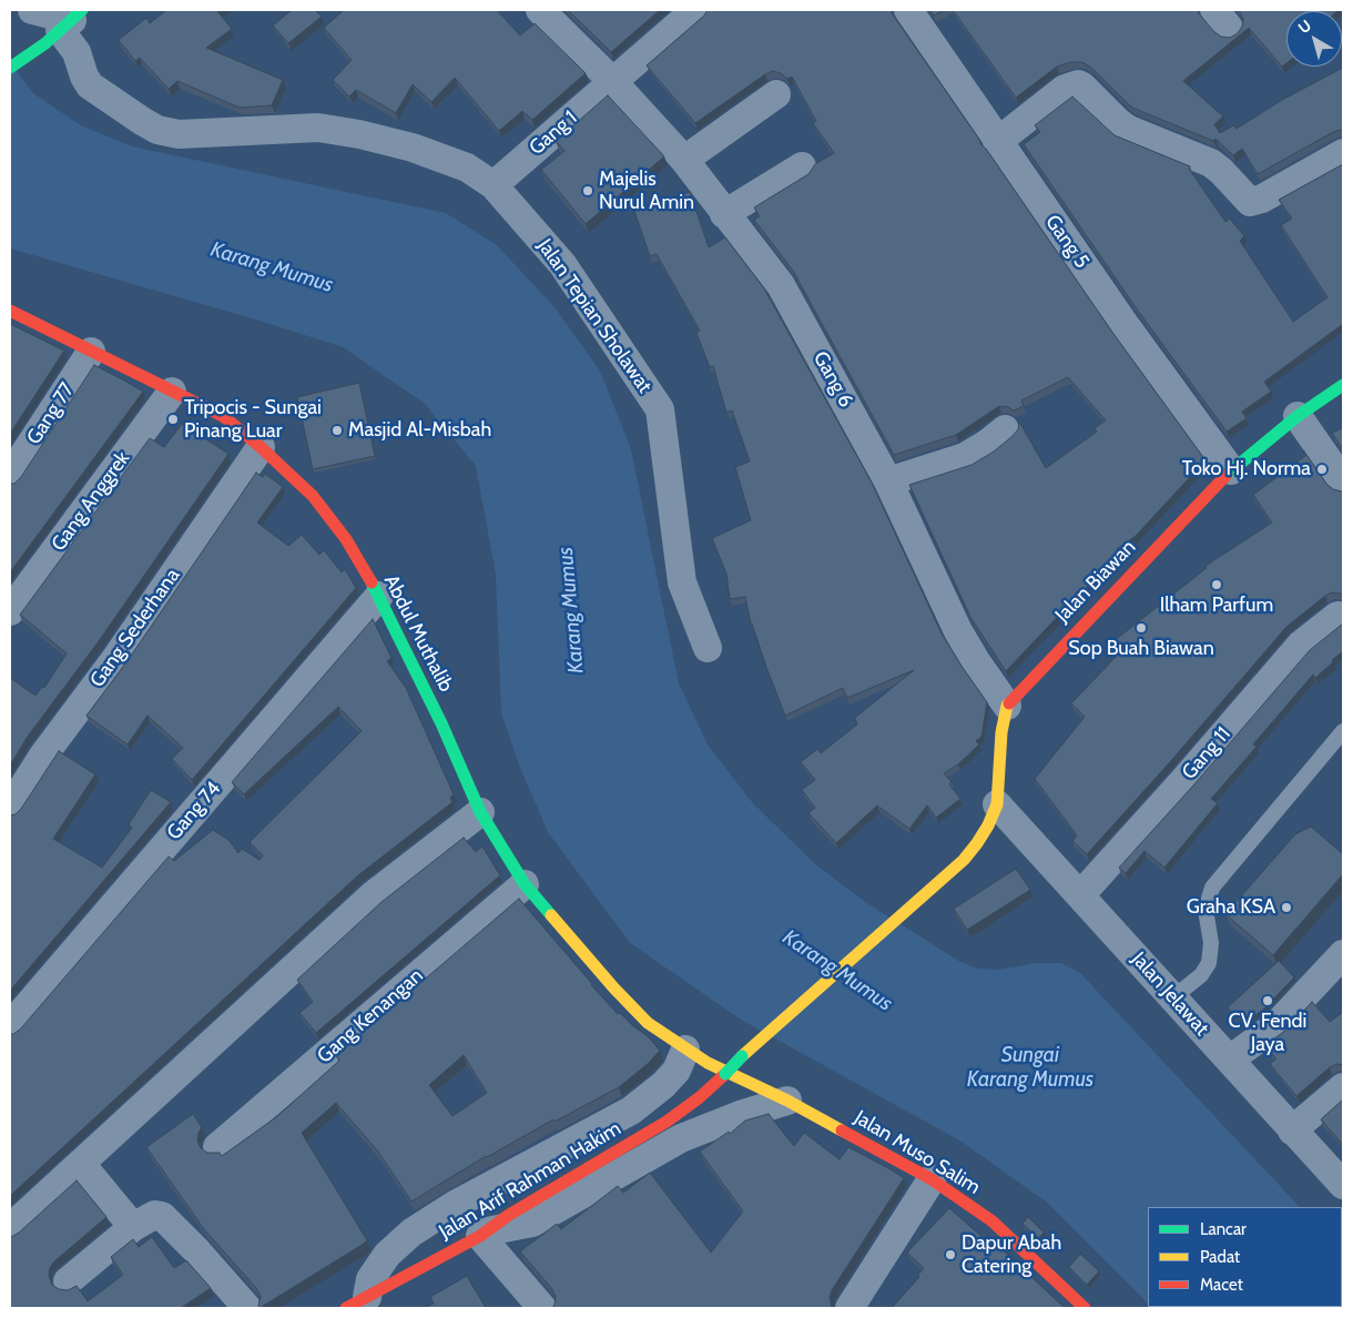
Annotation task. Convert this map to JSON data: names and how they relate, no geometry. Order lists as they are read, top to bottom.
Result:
{
  "streets": {
    "street": [
      "Gang 1",
      "Gang 5",
      "Jalan Tepian Sholawat",
      "Gang 6",
      "Gang 77",
      "Gang Anggrek",
      "Jalan Biawan",
      "Gang Sederhana",
      "Abdul Muthalib",
      "Gang 11",
      "Gang 74",
      "Jalan Jelawat",
      "Gang Kenangan",
      "Jalan Muso Salim",
      "Jalan Arif Rahman Hakim"
    ]
  },
  "crossings": [
    ["Gang 1", "Jalan Tepian Sholawat"],
    ["Gang 1", "Gang 6"],
    ["Gang 5", "Jalan Biawan"],
    ["Gang 6", "Jalan Biawan"],
    ["Gang 77", "Abdul Muthalib"],
    ["Gang Anggrek", "Abdul Muthalib"],
    ["Gang Sederhana", "Abdul Muthalib"],
    ["Abdul Muthalib", "Gang 74"],
    ["Abdul Muthalib", "Gang Kenangan"],
    ["Abdul Muthalib", "Jalan Muso Salim"],
    ["Gang 11", "Jalan Jelawat"],
    ["Jalan Jelawat", "Jalan Arif Rahman Hakim"]
  ],
  "water": ["Karang Mumus", "Sungai Karang Mumus"],
  "places": [
    "Majelis Nurul Amin",
    "Tripocis - Sungai Pinang Luar",
    "Masjid Al-Misbah",
    "Toko Hj. Norma",
    "Ilham Parfum",
    "Sop Buah Biawan",
    "Graha KSA",
    "CV. Fendi Jaya",
    "Dapur Abah Catering"
  ],
  "legend": ["Lancar", "Padat", "Macet"],
  "north": "top left"
}
